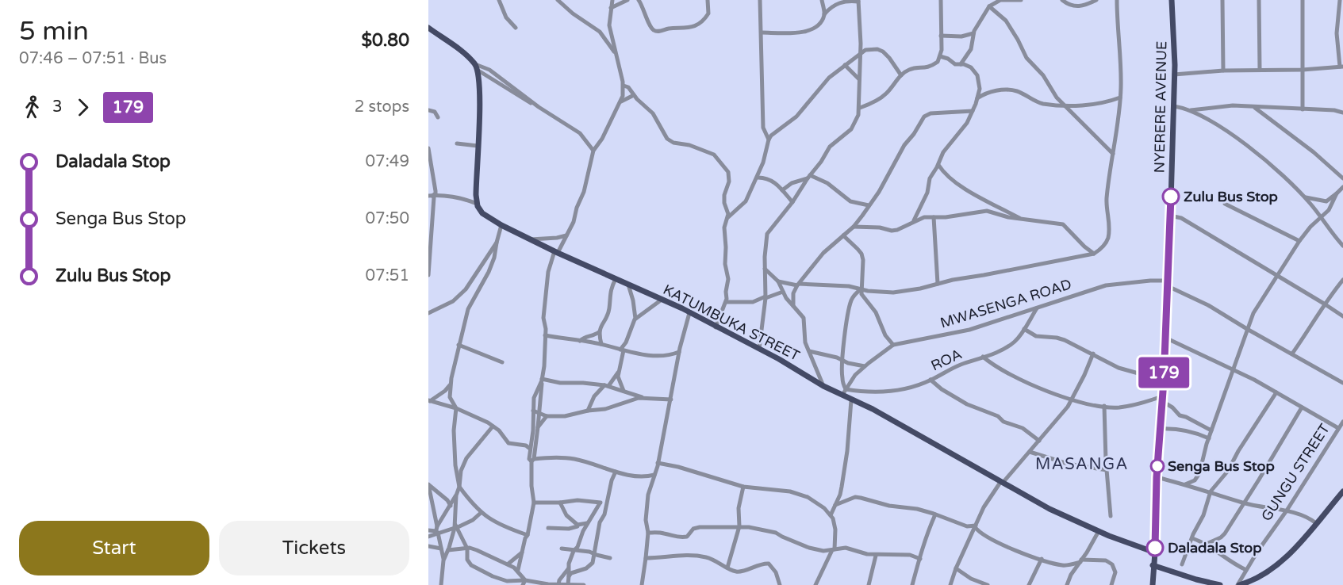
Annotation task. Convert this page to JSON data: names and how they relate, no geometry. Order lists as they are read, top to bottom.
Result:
{
  "streets": {
    "main road": ["NYERERE AVENUE", "KATUMBUKA STREET"],
    "street": ["MWASENGA ROAD", "ROA", "GUNGU STREET"]
  },
  "crossings": [
    ["NYERERE AVENUE", "MWASENGA ROAD"],
    ["NYERERE AVENUE", "KATUMBUKA STREET"],
    ["MWASENGA ROAD", "KATUMBUKA STREET"],
    ["MWASENGA ROAD", "ROA"],
    ["KATUMBUKA STREET", "ROA"]
  ],
  "districts": ["MASANGA"],
  "places": ["Zulu Bus Stop", "Senga Bus Stop", "Daladala Stop"],
  "lines": ["bus line 179"],
  "page": {
    "heading": ["5 min", "07:46 – 07:51 · Bus", "$0.80"],
    "on_map": "179",
    "legs": ["3", "179", "2 stops"],
    "list": [
      {
        "name": "Daladala Stop",
        "value": "07:49"
      },
      {
        "name": "Senga Bus Stop",
        "value": "07:50"
      },
      {
        "name": "Zulu Bus Stop",
        "value": "07:51"
      }
    ],
    "buttons": ["Start", "Tickets"]
  }
}
